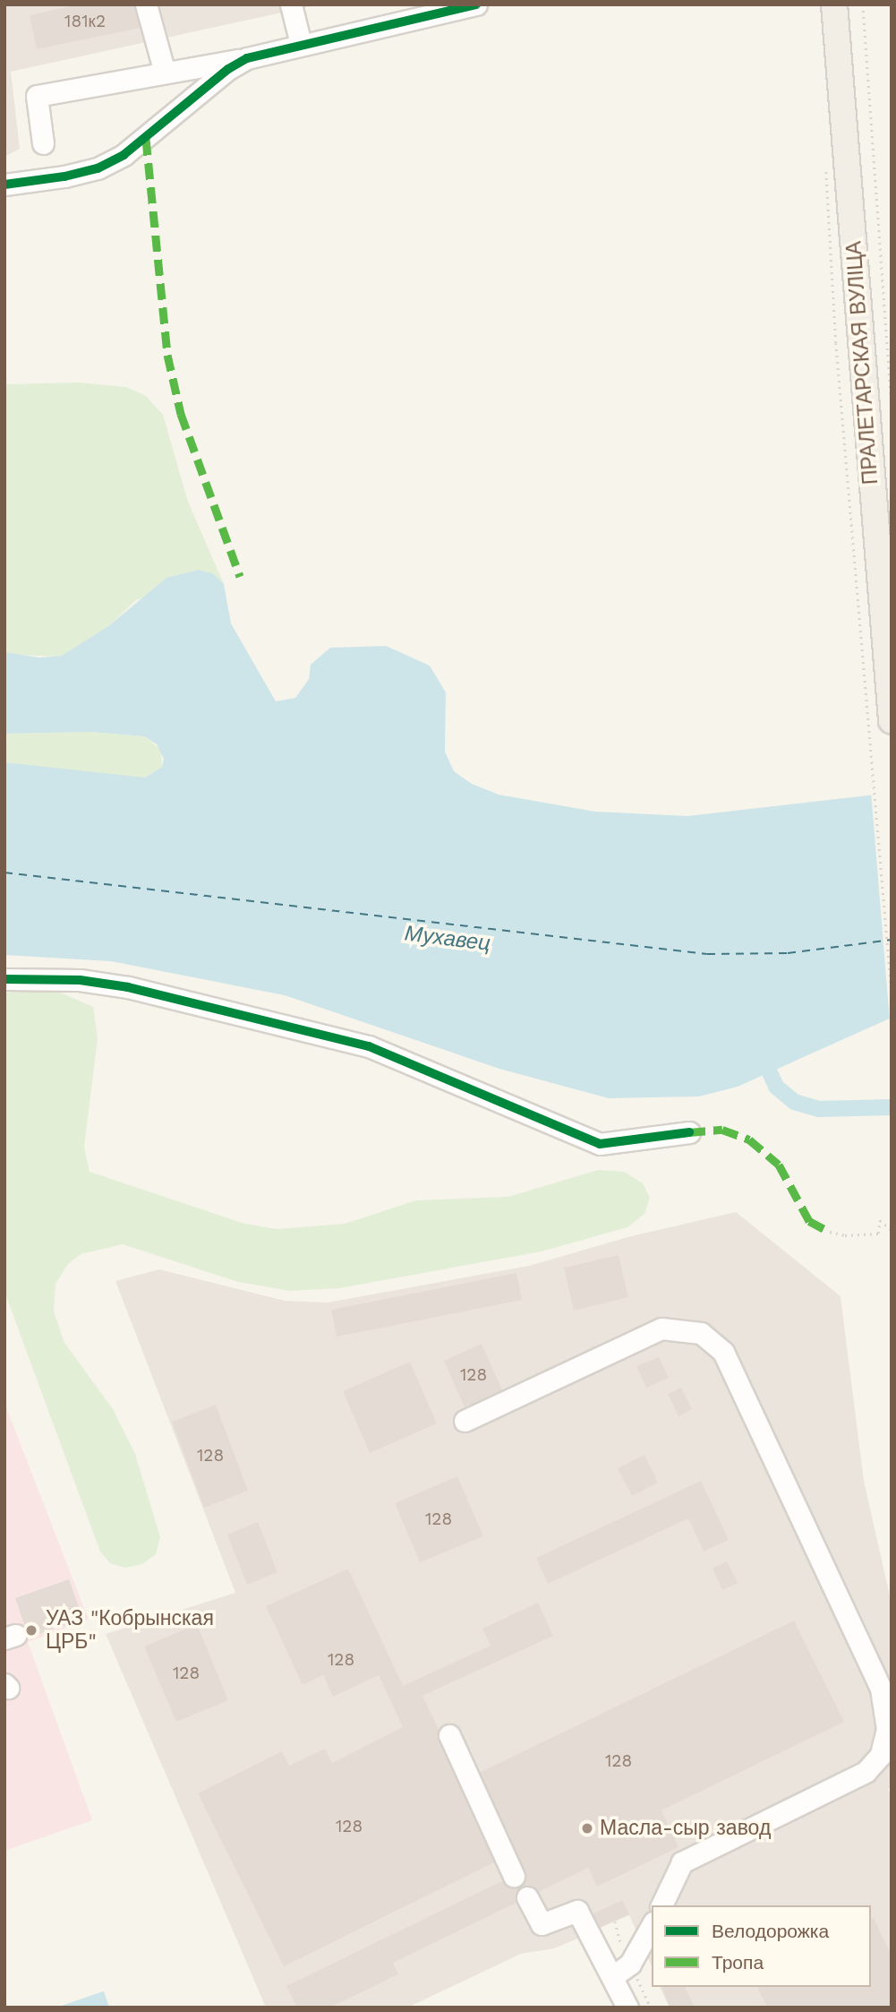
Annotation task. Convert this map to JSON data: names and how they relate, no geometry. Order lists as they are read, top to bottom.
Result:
{
  "streets": {
    "main road": ["ПРАЛЕТАРСКАЯ ВУЛІЦА"]
  },
  "water": ["Мухавец"],
  "places": ["УАЗ \"Кобрынская ЦРБ\"", "Масла-сыр завод"],
  "house_numbers": [
    "181к2",
    "128",
    "128",
    "128",
    "128",
    "128",
    "128",
    "128"
  ],
  "legend": ["Велодорожка", "Тропа"]
}
